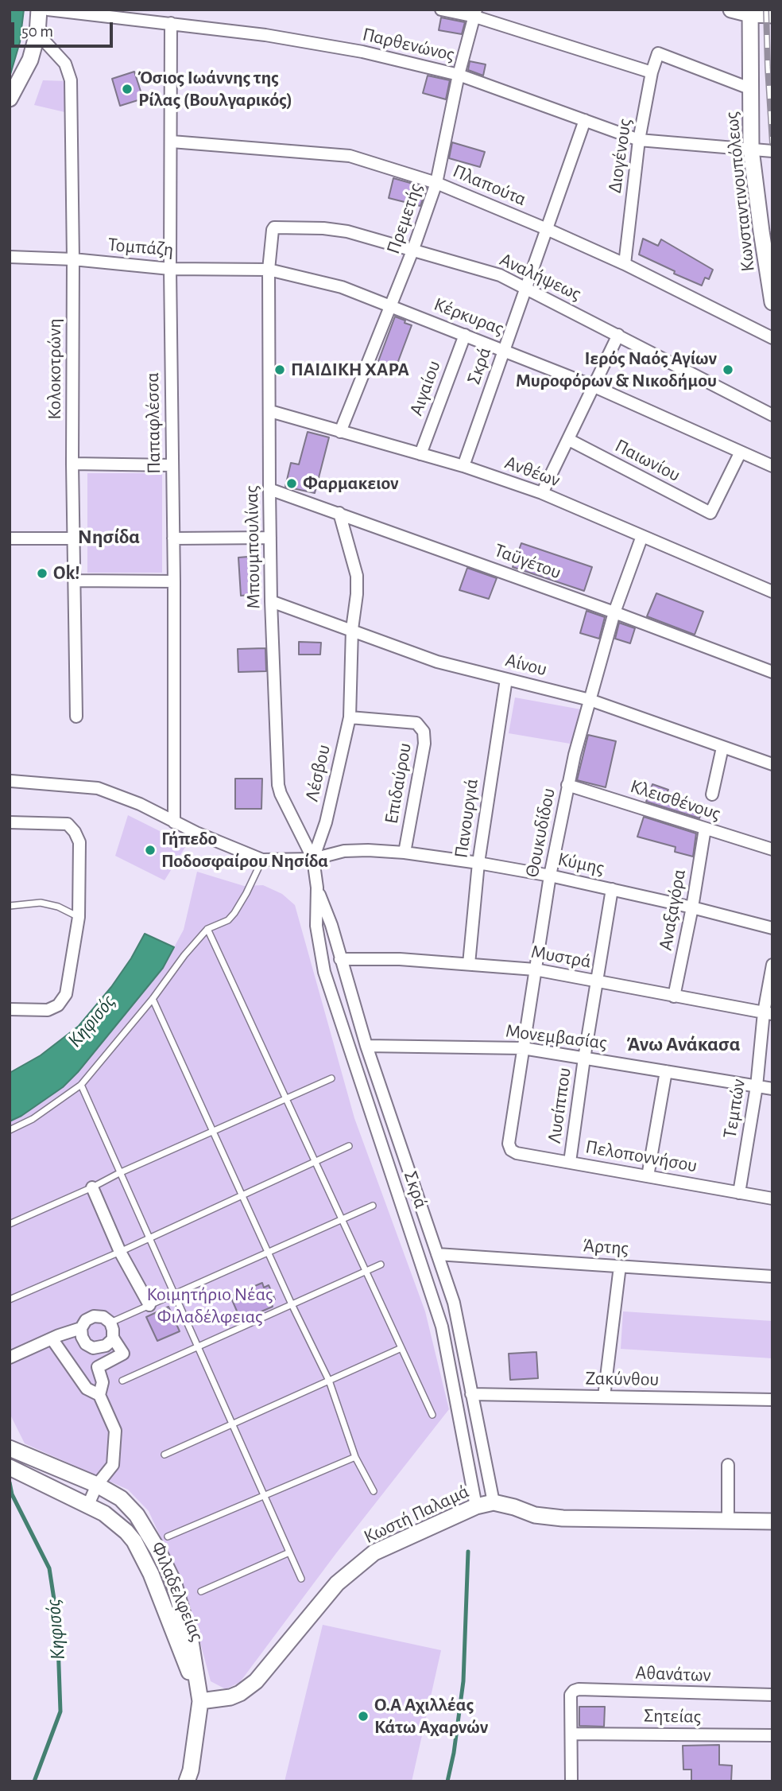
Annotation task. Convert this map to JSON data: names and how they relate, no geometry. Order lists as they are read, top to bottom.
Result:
{
  "streets": {
    "street": [
      "Παρθενώνος",
      "Διογένους",
      "Πλαπούτα",
      "Κωνσταντινουπόλεως",
      "Πρεμετής",
      "Τομπάζη",
      "Αναλήψεως",
      "Κέρκυρας",
      "Σκρά",
      "Κολοκοτρώνη",
      "Αιγαίου",
      "Παπαφλέσσα",
      "Παιωνίου",
      "Ανθέων",
      "Μπουμπουλίνας",
      "Ταϋγέτου",
      "Αίνου",
      "Λέσβου",
      "Επιδαύρου",
      "Κλεισθένους",
      "Πανουργιά",
      "Θουκυδίδου",
      "Κύμης",
      "Αναξαγόρα",
      "Μυστρά",
      "Μονεμβασίας",
      "Λυσίππου",
      "Τεμπών",
      "Πελοποννήσου",
      "Άρτης",
      "Ζακύνθου",
      "Κωστή Παλαμά",
      "Φιλαδελφείας",
      "Αθανάτων",
      "Σητείας"
    ]
  },
  "crossings": [
    ["Παρθενώνος", "Διογένους"],
    ["Παρθενώνος", "Κωνσταντινουπόλεως"],
    ["Παρθενώνος", "Πρεμετής"],
    ["Παρθενώνος", "Σκρά"],
    ["Παρθενώνος", "Παπαφλέσσα"],
    ["Διογένους", "Πλαπούτα"],
    ["Διογένους", "Κωνσταντινουπόλεως"],
    ["Πλαπούτα", "Πρεμετής"],
    ["Πλαπούτα", "Σκρά"],
    ["Πλαπούτα", "Παπαφλέσσα"],
    ["Πρεμετής", "Αναλήψεως"],
    ["Πρεμετής", "Κέρκυρας"],
    ["Πρεμετής", "Ανθέων"],
    ["Τομπάζη", "Κέρκυρας"],
    ["Τομπάζη", "Κολοκοτρώνη"],
    ["Τομπάζη", "Παπαφλέσσα"],
    ["Τομπάζη", "Μπουμπουλίνας"],
    ["Αναλήψεως", "Σκρά"],
    ["Αναλήψεως", "Μπουμπουλίνας"],
    ["Κέρκυρας", "Σκρά"],
    ["Κέρκυρας", "Αιγαίου"],
    ["Κέρκυρας", "Παιωνίου"],
    ["Κέρκυρας", "Μπουμπουλίνας"],
    ["Σκρά", "Ανθέων"],
    ["Σκρά", "Μπουμπουλίνας"],
    ["Σκρά", "Λέσβου"],
    ["Σκρά", "Κύμης"],
    ["Σκρά", "Μυστρά"],
    ["Σκρά", "Μονεμβασίας"],
    ["Σκρά", "Άρτης"],
    ["Σκρά", "Ζακύνθου"],
    ["Σκρά", "Κωστή Παλαμά"],
    ["Αιγαίου", "Ανθέων"],
    ["Ανθέων", "Μπουμπουλίνας"],
    ["Ανθέων", "Θουκυδίδου"],
    ["Μπουμπουλίνας", "Ταϋγέτου"],
    ["Μπουμπουλίνας", "Αίνου"],
    ["Μπουμπουλίνας", "Λέσβου"],
    ["Μπουμπουλίνας", "Κύμης"],
    ["Ταϋγέτου", "Λέσβου"],
    ["Ταϋγέτου", "Θουκυδίδου"],
    ["Αίνου", "Λέσβου"],
    ["Αίνου", "Πανουργιά"],
    ["Αίνου", "Θουκυδίδου"],
    ["Λέσβου", "Επιδαύρου"],
    ["Λέσβου", "Κύμης"],
    ["Επιδαύρου", "Κύμης"],
    ["Κλεισθένους", "Θουκυδίδου"],
    ["Κλεισθένους", "Αναξαγόρα"],
    ["Πανουργιά", "Κύμης"],
    ["Πανουργιά", "Μυστρά"],
    ["Θουκυδίδου", "Κύμης"],
    ["Θουκυδίδου", "Μυστρά"],
    ["Θουκυδίδου", "Μονεμβασίας"],
    ["Θουκυδίδου", "Πελοποννήσου"],
    ["Κύμης", "Αναξαγόρα"],
    ["Κύμης", "Λυσίππου"],
    ["Αναξαγόρα", "Μυστρά"],
    ["Μυστρά", "Λυσίππου"],
    ["Μυστρά", "Τεμπών"],
    ["Μονεμβασίας", "Λυσίππου"],
    ["Μονεμβασίας", "Τεμπών"],
    ["Λυσίππου", "Πελοποννήσου"],
    ["Τεμπών", "Πελοποννήσου"],
    ["Κωστή Παλαμά", "Φιλαδελφείας"],
    ["Αθανάτων", "Σητείας"]
  ],
  "districts": ["Νησίδα", "Άνω Ανάκασα"],
  "water": ["Κηφισός"],
  "parks": ["Κοιμητήριο Νέας Φιλαδέλφειας"],
  "places": [
    "Όσιος Ιωάννης της Ρίλας (Βουλγαρικός)",
    "ΠΑΙΔΙΚΗ ΧΑΡΑ",
    "Ιερός Ναός Αγίων Μυροφόρων & Νικοδήμου",
    "Φαρμακειον",
    "Ok!",
    "Γήπεδο Ποδοσφαίρου Νησίδα",
    "Ο.Α Αχιλλέας Κάτω Αχαρνών"
  ],
  "scale_bar": "50 m"
}
